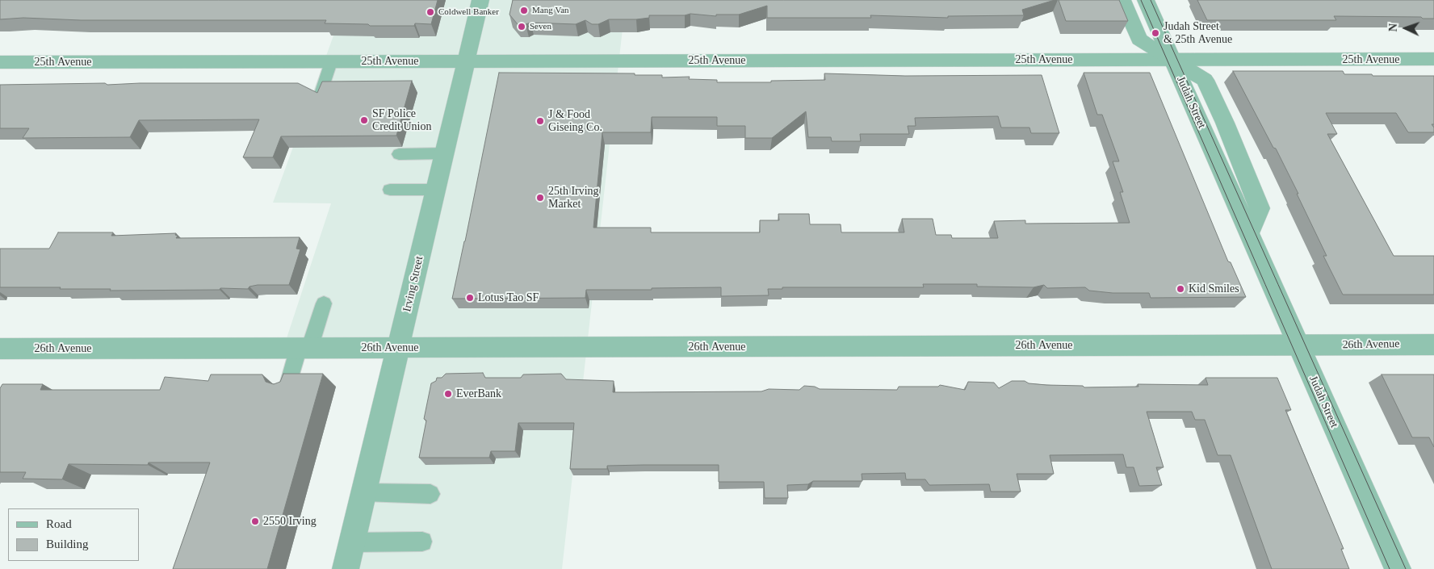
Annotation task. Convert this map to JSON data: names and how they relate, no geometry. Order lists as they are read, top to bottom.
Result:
{
  "streets": {
    "street": [
      "25th Avenue",
      "Judah Street",
      "Irving Street",
      "26th Avenue"
    ]
  },
  "crossings": [
    ["25th Avenue", "Judah Street"],
    ["25th Avenue", "Irving Street"],
    ["Judah Street", "26th Avenue"],
    ["Irving Street", "26th Avenue"]
  ],
  "places": [
    "Mang Van",
    "Coldwell Banker",
    "Seven",
    "Judah Street & 25th Avenue",
    "SF Police Credit Union",
    "J & Food Giseing Co.",
    "25th Irving Market",
    "Kid Smiles",
    "Lotus Tao SF",
    "EverBank",
    "2550 Irving"
  ],
  "legend": ["Road", "Building"],
  "north": "left"
}
